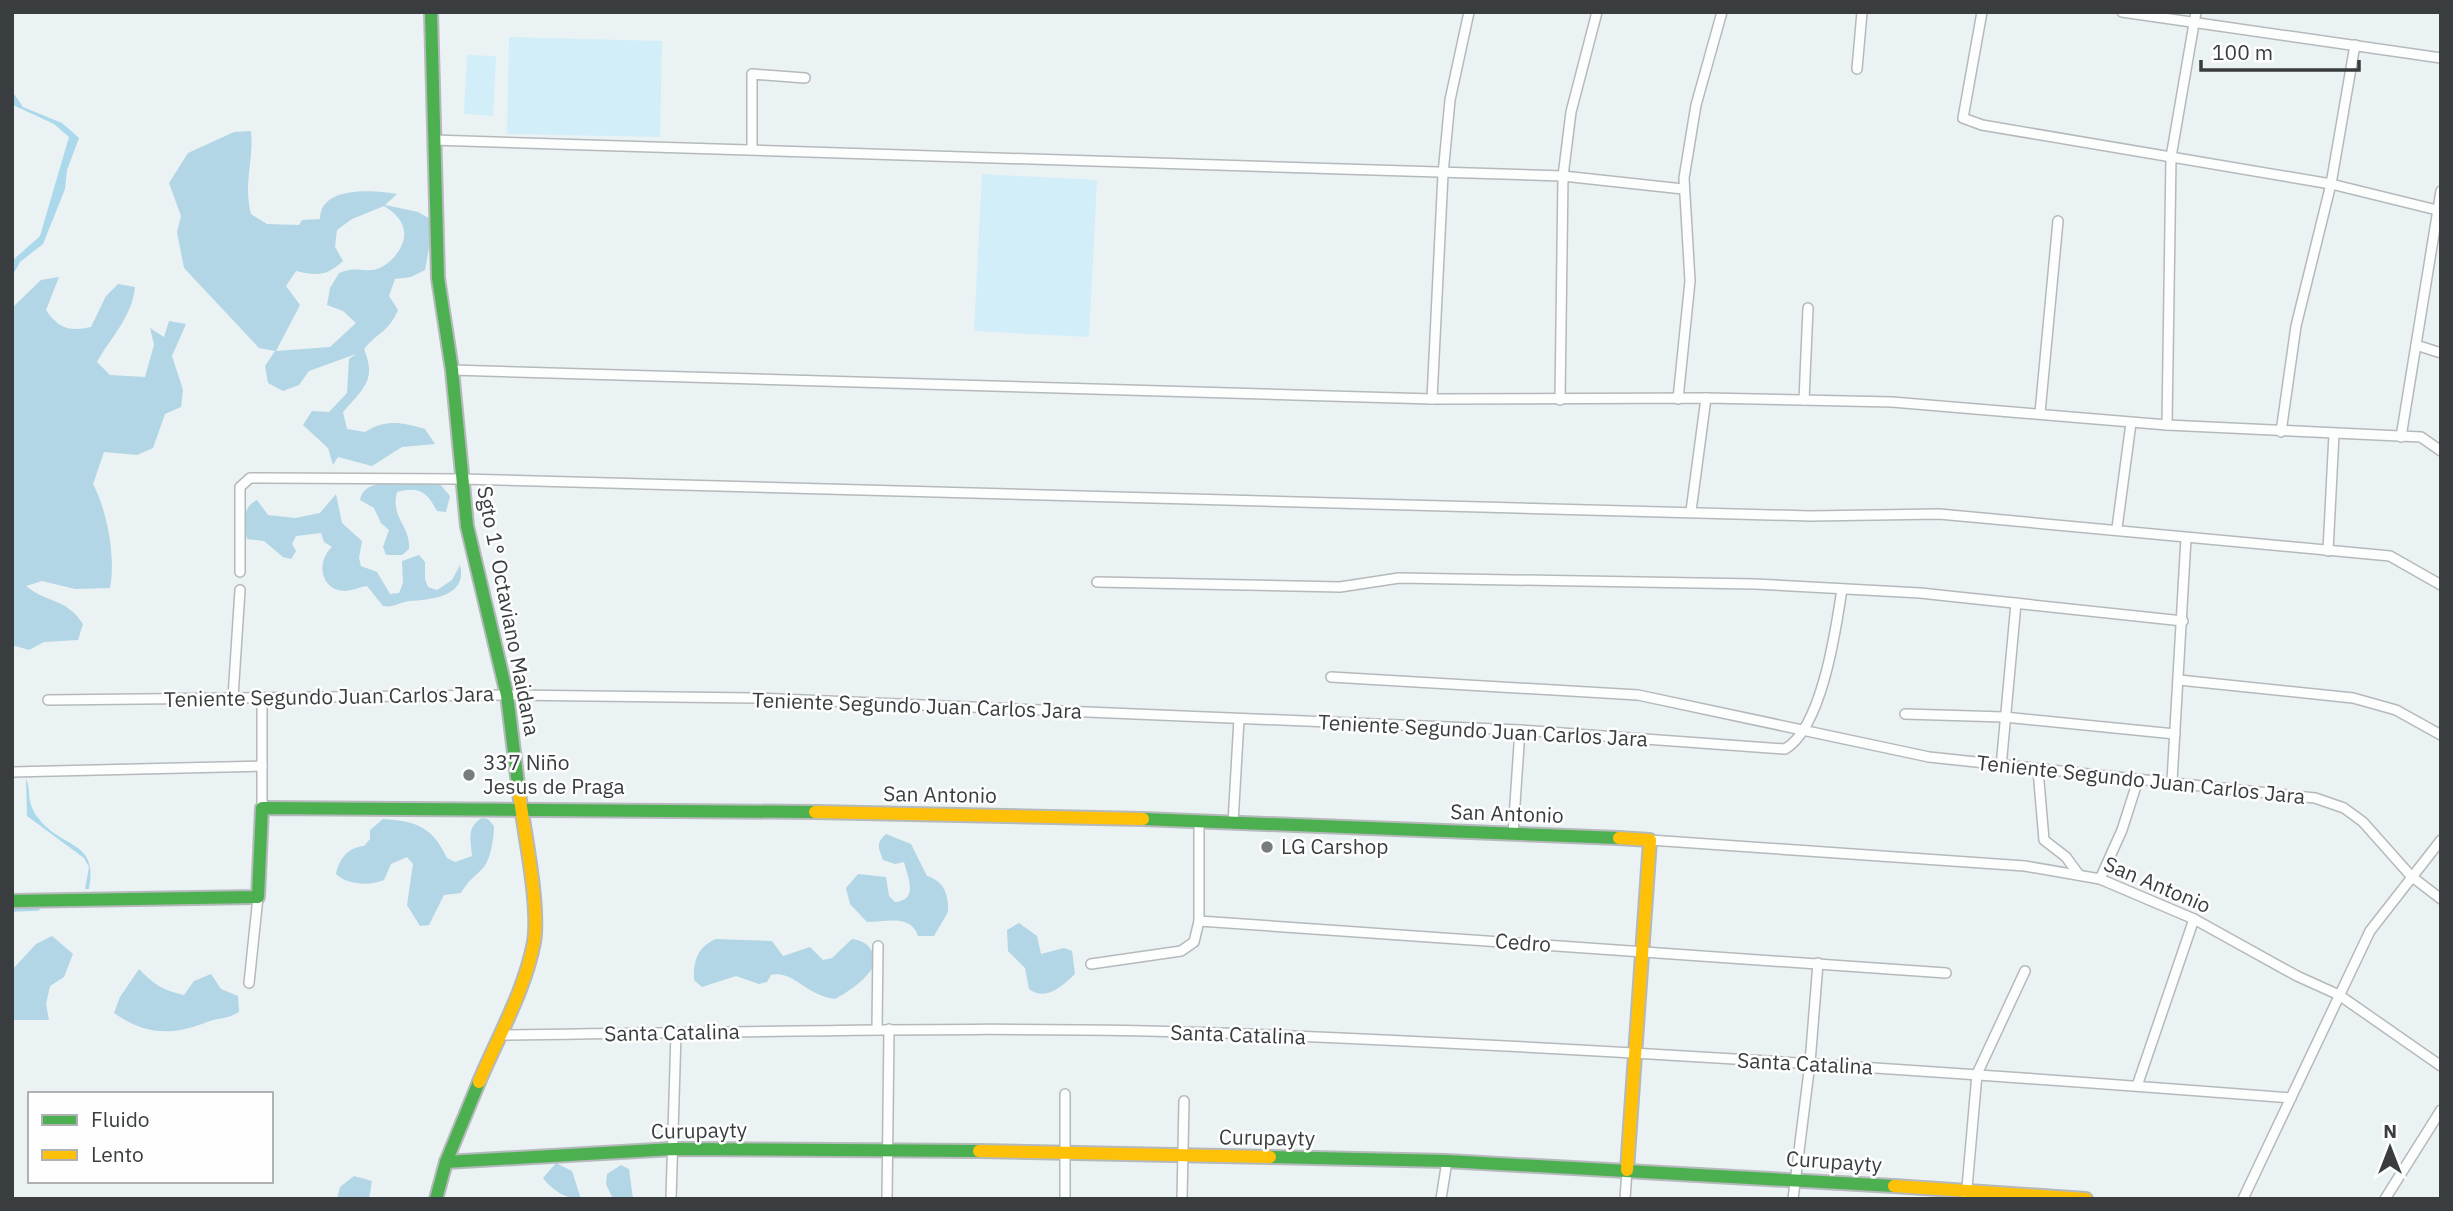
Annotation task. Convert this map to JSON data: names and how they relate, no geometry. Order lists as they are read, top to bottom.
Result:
{
  "streets": {
    "street": [
      "Sgto 1° Octaviano Maidana",
      "Teniente Segundo Juan Carlos Jara",
      "San Antonio",
      "Cedro",
      "Santa Catalina",
      "Curupayty"
    ]
  },
  "crossings": [
    ["Sgto 1° Octaviano Maidana", "Teniente Segundo Juan Carlos Jara"],
    ["Sgto 1° Octaviano Maidana", "San Antonio"],
    ["Sgto 1° Octaviano Maidana", "Santa Catalina"],
    ["Sgto 1° Octaviano Maidana", "Curupayty"]
  ],
  "places": ["337 Niño Jesus de Praga", "LG Carshop"],
  "legend": ["Fluido", "Lento"],
  "scale_bar": "100 m",
  "north": "top"
}
